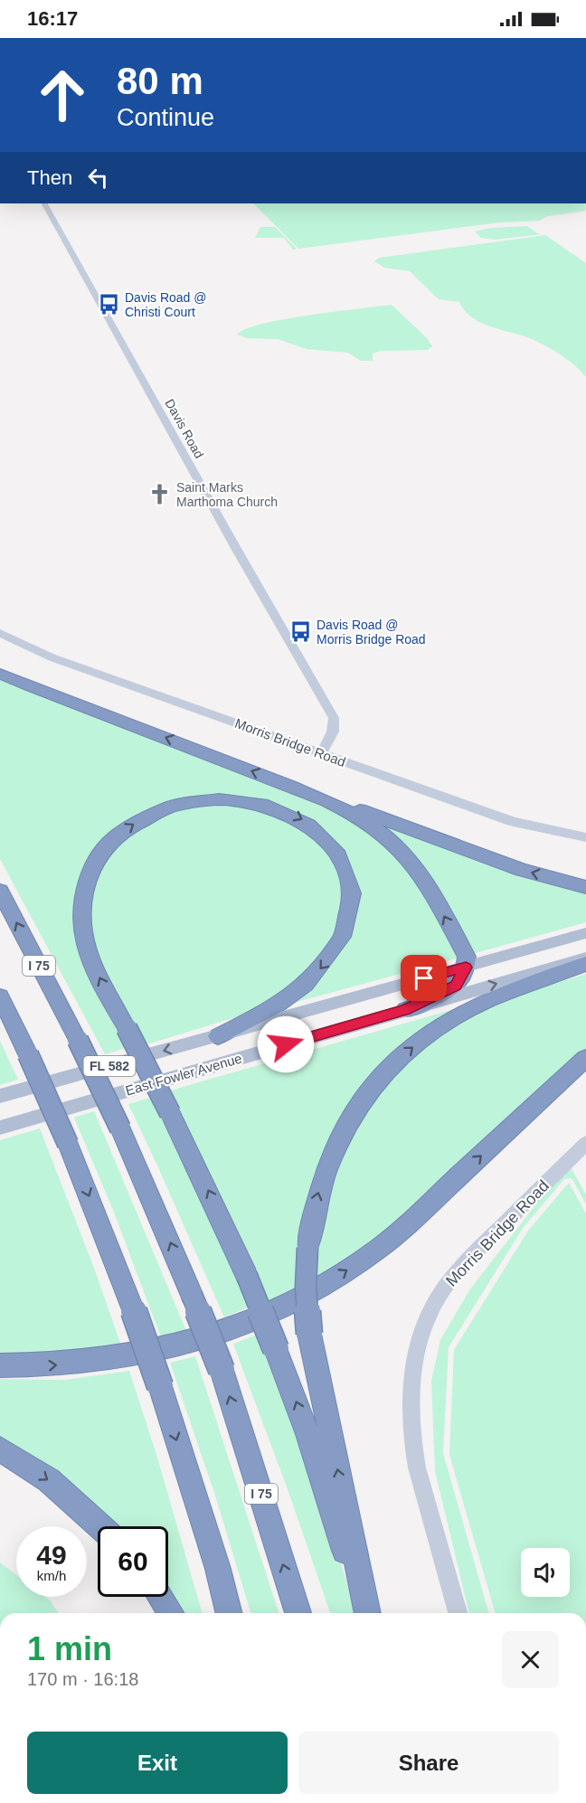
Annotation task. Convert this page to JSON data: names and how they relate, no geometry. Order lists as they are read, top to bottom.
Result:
{
  "streets": {
    "highway": ["I 75"],
    "main road": ["FL 582", "East Fowler Avenue"],
    "street": ["Davis Road", "Morris Bridge Road"]
  },
  "crossings": [
    ["Davis Road", "Morris Bridge Road"]
  ],
  "places": {
    "bus stop": ["Davis Road @ Christi Court", "Davis Road @ Morris Bridge Road"],
    "church": ["Saint Marks Marthoma Church"]
  },
  "page": {
    "status": "16:17",
    "turn": ["80 m", "Continue"],
    "then": "Then",
    "speed": "49 km/h",
    "limit": "60",
    "heading": ["1 min", "170 m · 16:18"],
    "buttons": ["Exit", "Share"]
  }
}
